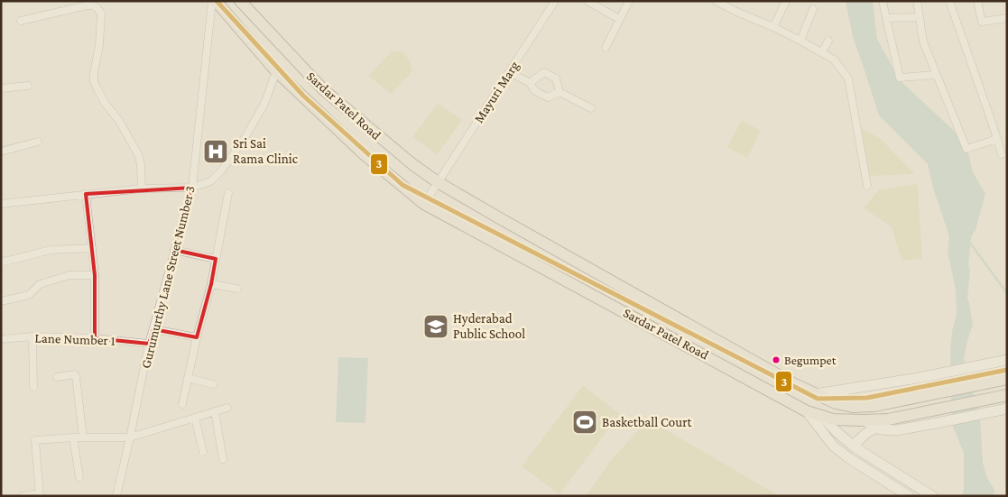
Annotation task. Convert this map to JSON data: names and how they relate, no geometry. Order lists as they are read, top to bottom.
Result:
{
  "streets": {
    "main road": ["Sardar Patel Road"],
    "street": ["Mayuri Marg", "Gurumurthy Lane Street Number 3", "Lane Number 1"]
  },
  "crossings": [
    ["Mayuri Marg", "Sardar Patel Road"],
    ["Sardar Patel Road", "Gurumurthy Lane Street Number 3"],
    ["Gurumurthy Lane Street Number 3", "Lane Number 1"]
  ],
  "places": {
    "hospital": ["Sri Sai Rama Clinic"],
    "school or university": ["Hyderabad Public School"],
    "other": ["Begumpet"],
    "sports": ["Basketball Court"]
  },
  "lines": ["metro line 3"]
}
